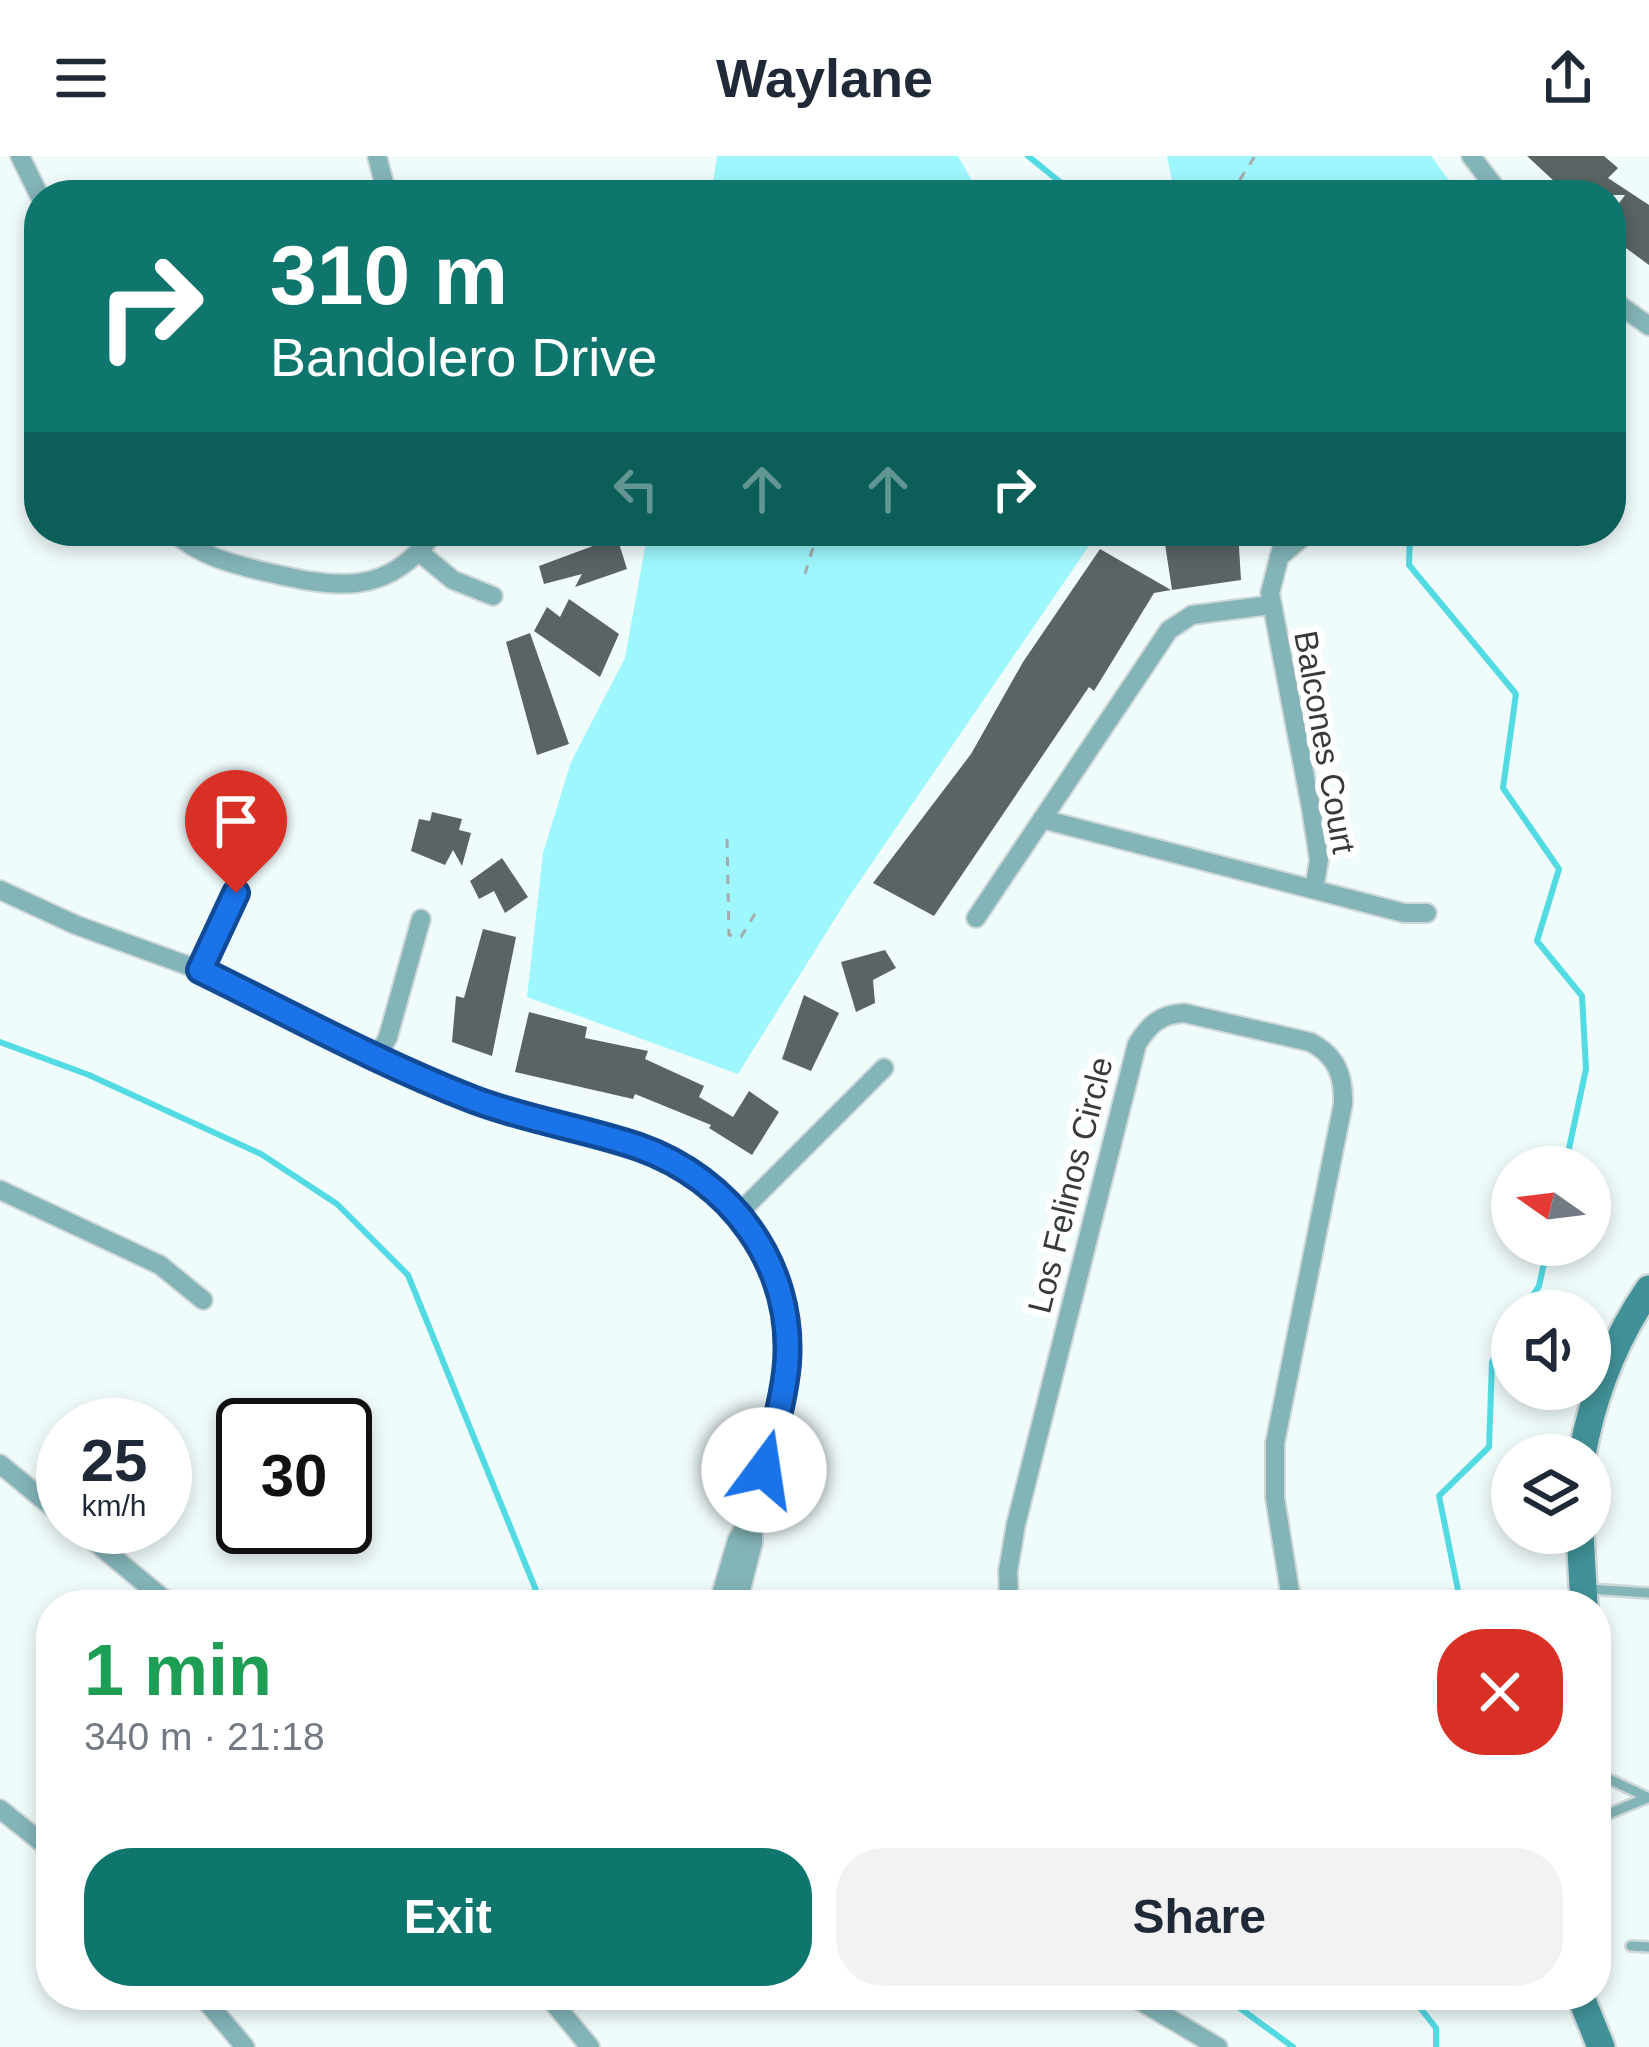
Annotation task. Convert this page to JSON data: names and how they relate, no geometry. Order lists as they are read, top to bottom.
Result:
{
  "streets": {
    "street": ["Balcones Court", "Los Felinos Circle"]
  },
  "north": "left",
  "page": {
    "header": "Waylane",
    "turn": ["310 m", "Bandolero Drive"],
    "speed": "25 km/h",
    "limit": "30",
    "heading": ["1 min", "340 m · 21:18"],
    "buttons": ["Exit", "Share"]
  }
}
